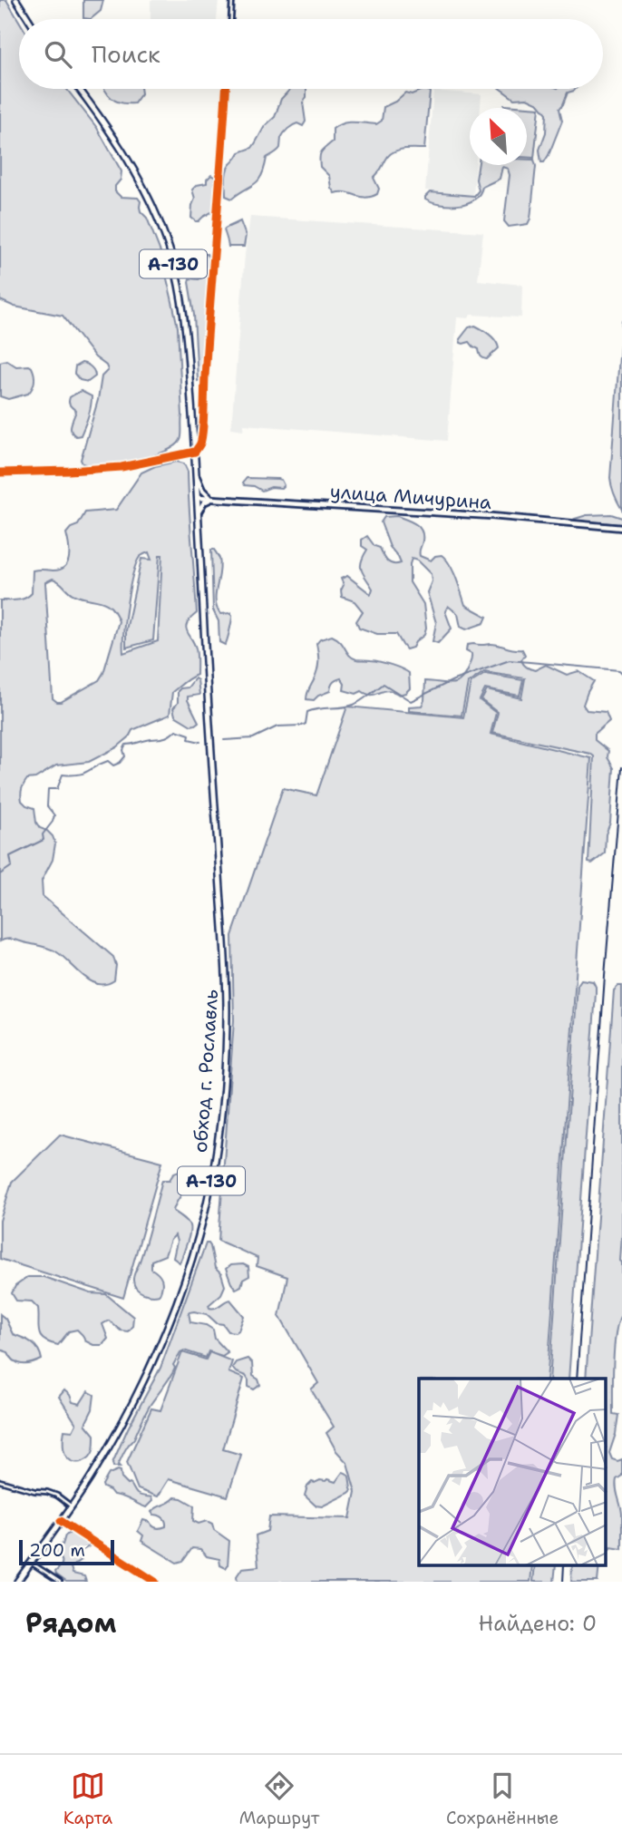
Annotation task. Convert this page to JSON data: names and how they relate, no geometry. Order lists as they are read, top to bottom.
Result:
{
  "streets": {
    "highway": ["А-130", "обход г. Рославль"],
    "main road": ["улица Мичурина"]
  },
  "crossings": [
    ["А-130", "обход г. Рославль"],
    ["улица Мичурина", "обход г. Рославль"]
  ],
  "scale_bar": "200 m",
  "north": "top left",
  "page": {
    "search": "Поиск",
    "scale": "200 m",
    "heading": ["Рядом", "Найдено: 0"],
    "nav": ["Карта", "Маршрут", "Сохранённые"]
  }
}
